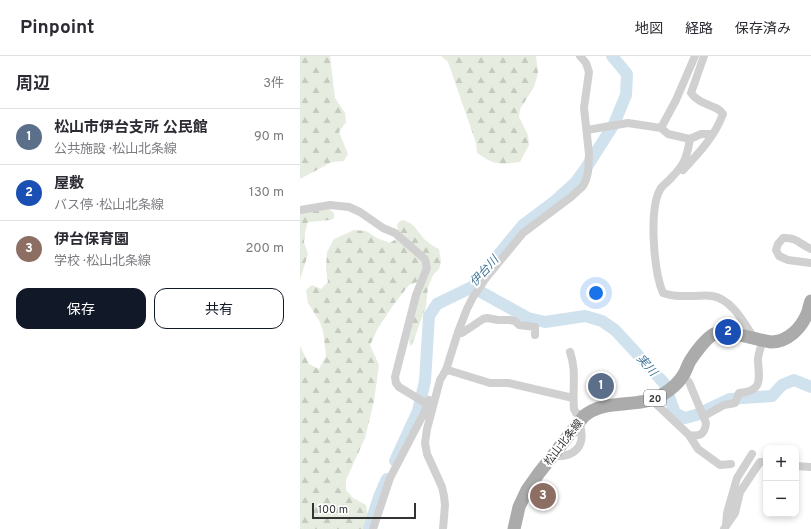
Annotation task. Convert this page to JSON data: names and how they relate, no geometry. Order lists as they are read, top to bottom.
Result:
{
  "streets": {
    "main road": ["20", "松山北条線"]
  },
  "water": ["伊台川", "実川"],
  "scale_bar": "100 m",
  "page": {
    "header": "Pinpoint",
    "nav": ["地図", "経路", "保存済み"],
    "heading": ["周辺", "3件"],
    "list": [
      {
        "mark": "1",
        "name": "松山市伊台支所 公民館",
        "note": "公共施設 · 松山北条線",
        "value": "90 m"
      },
      {
        "mark": "2",
        "name": "屋敷",
        "note": "バス停 · 松山北条線",
        "value": "130 m"
      },
      {
        "mark": "3",
        "name": "伊台保育園",
        "note": "学校 · 松山北条線",
        "value": "200 m"
      }
    ],
    "buttons": ["保存", "共有"],
    "pins": ["2", "1", "3"],
    "map_buttons": ["+", "−"],
    "scale": "100 m"
  }
}
